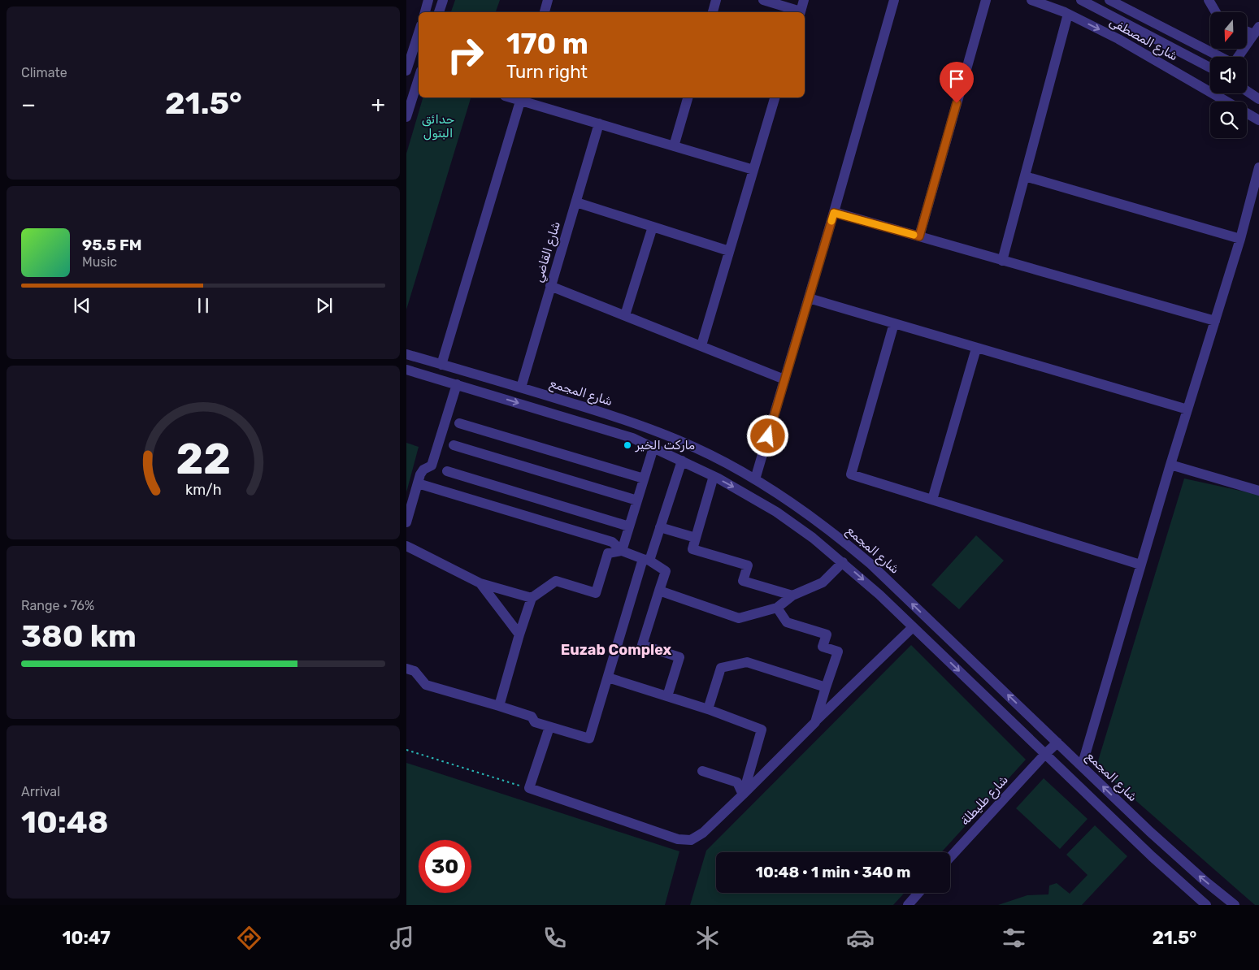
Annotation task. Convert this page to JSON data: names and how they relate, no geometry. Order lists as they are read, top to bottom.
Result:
{
  "streets": {
    "street": [
      "شارع المصطفى",
      "شارع القاضي",
      "شارع المجمع",
      "شارع طليطلة"
    ]
  },
  "crossings": [
    ["شارع القاضي", "شارع المجمع"],
    ["شارع المجمع", "شارع طليطلة"]
  ],
  "districts": ["Euzab Complex"],
  "parks": ["حدائق البتول"],
  "places": ["ماركت الخير"],
  "north": "bottom",
  "page": {
    "tile": [
      "Climate",
      ["Range · 76%", "380 km"],
      ["Arrival", "10:48"]
    ],
    "turn": ["170 m", "Turn right"],
    "heat": ["−", "21.5°", "+"],
    "song": ["95.5 FM", "Music"],
    "limit": "30",
    "trip": "10:48 · 1 min · 340 m",
    "tabs": ["10:47", "21.5°"],
    "gauge": ["22", "km/h"]
  }
}
